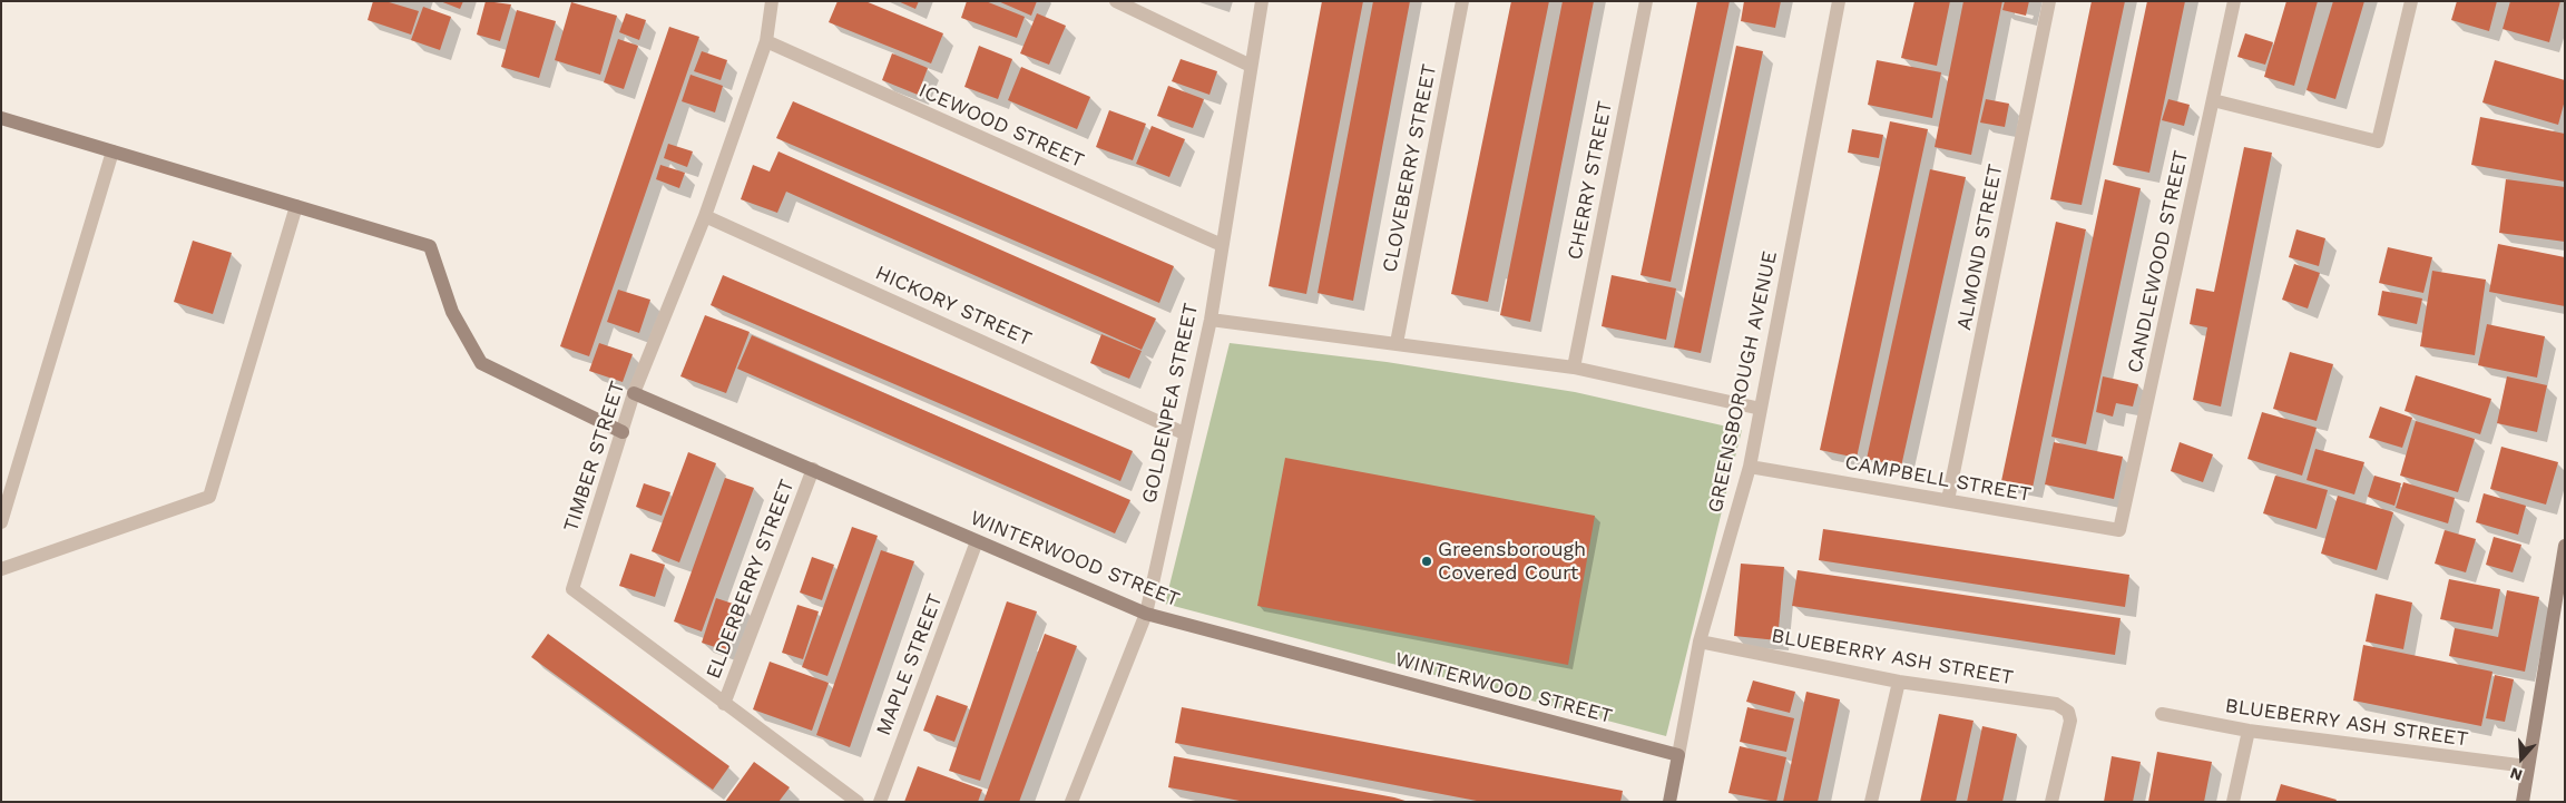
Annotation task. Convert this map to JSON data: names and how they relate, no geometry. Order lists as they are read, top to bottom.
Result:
{
  "streets": {
    "street": [
      "ICEWOOD STREET",
      "CLOVEBERRY STREET",
      "CHERRY STREET",
      "ALMOND STREET",
      "CANDLEWOOD STREET",
      "HICKORY STREET",
      "GREENSBOROUGH AVENUE",
      "GOLDENPEA STREET",
      "TIMBER STREET",
      "CAMPBELL STREET",
      "WINTERWOOD STREET",
      "ELDERBERRY STREET",
      "BLUEBERRY ASH STREET",
      "MAPLE STREET"
    ]
  },
  "crossings": [
    ["ICEWOOD STREET", "GOLDENPEA STREET"],
    ["ICEWOOD STREET", "TIMBER STREET"],
    ["ALMOND STREET", "CAMPBELL STREET"],
    ["CANDLEWOOD STREET", "CAMPBELL STREET"],
    ["HICKORY STREET", "GOLDENPEA STREET"],
    ["HICKORY STREET", "TIMBER STREET"],
    ["GREENSBOROUGH AVENUE", "CAMPBELL STREET"],
    ["GREENSBOROUGH AVENUE", "WINTERWOOD STREET"],
    ["GREENSBOROUGH AVENUE", "BLUEBERRY ASH STREET"],
    ["GOLDENPEA STREET", "WINTERWOOD STREET"],
    ["TIMBER STREET", "WINTERWOOD STREET"],
    ["TIMBER STREET", "ELDERBERRY STREET"],
    ["WINTERWOOD STREET", "ELDERBERRY STREET"],
    ["WINTERWOOD STREET", "MAPLE STREET"]
  ],
  "places": ["Greensborough Covered Court"],
  "north": "bottom"
}
